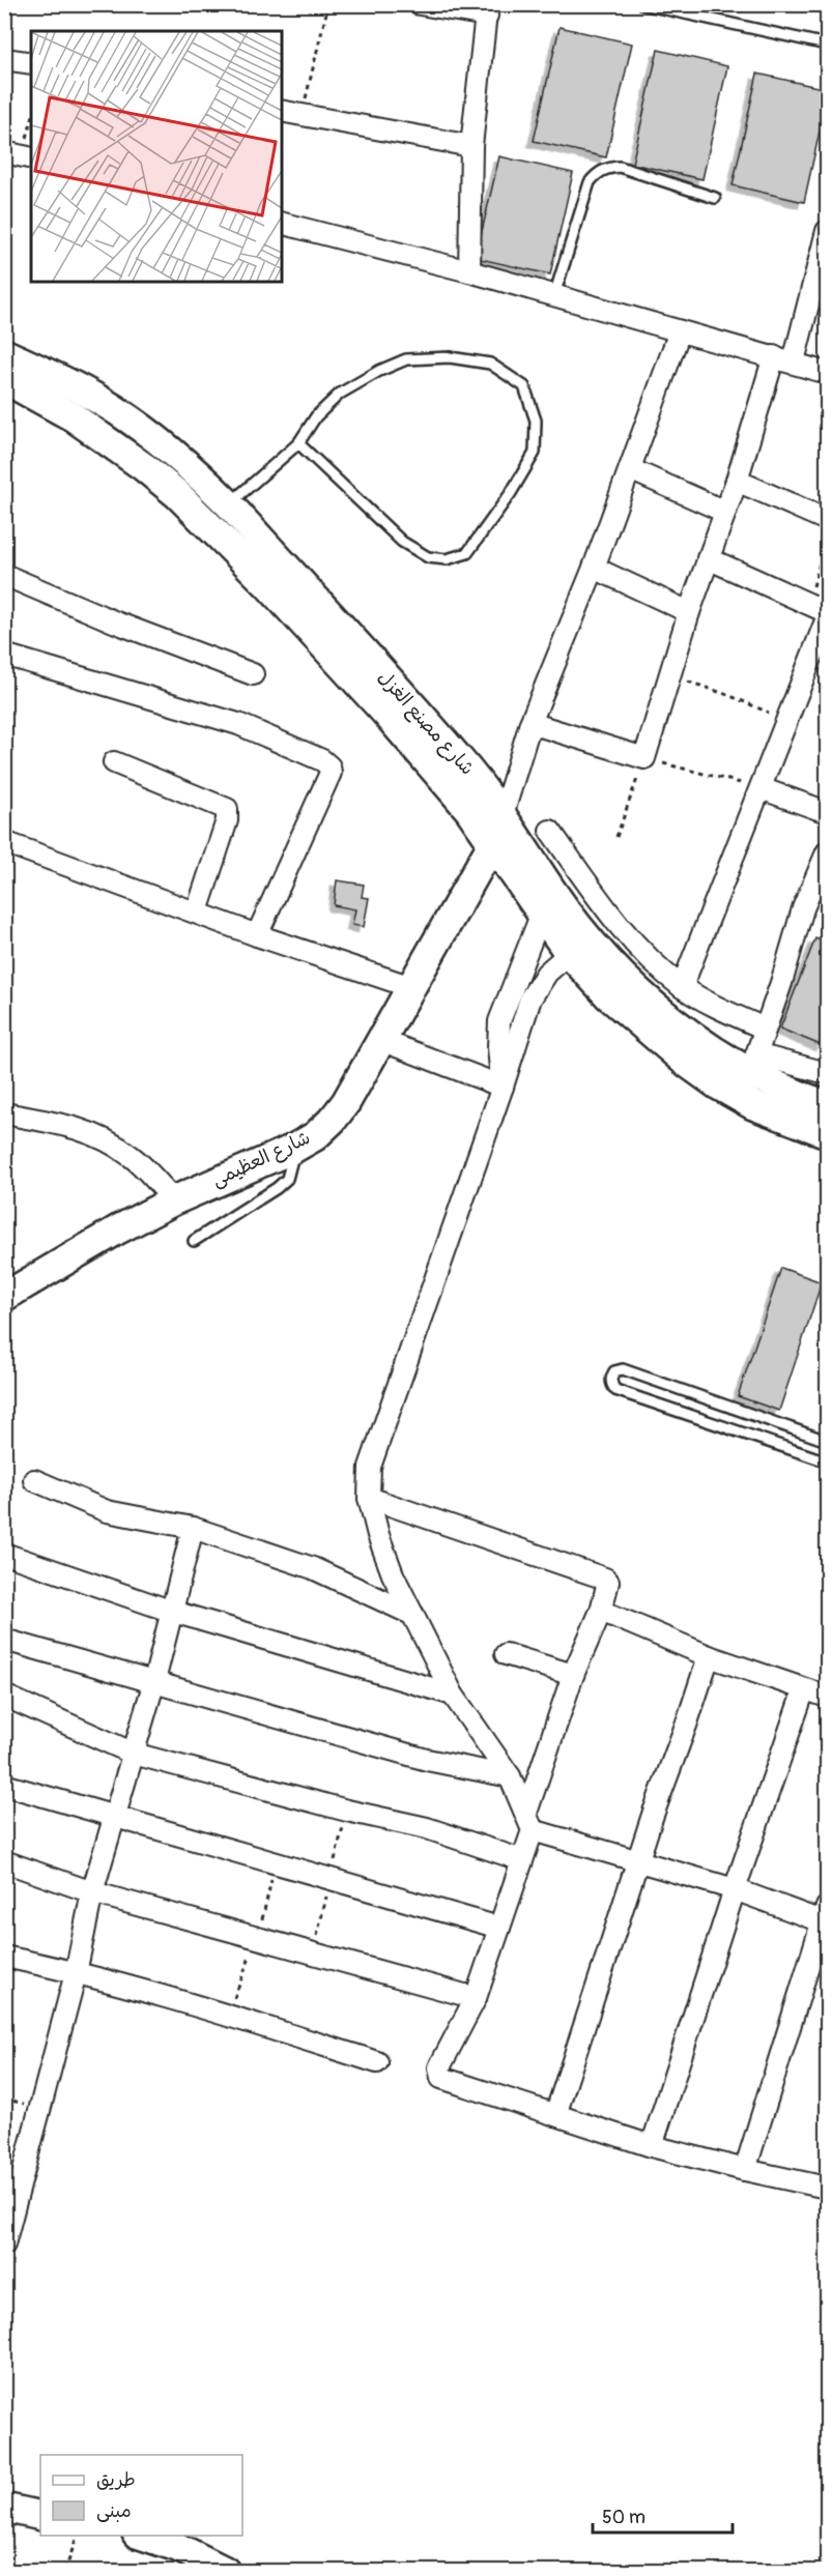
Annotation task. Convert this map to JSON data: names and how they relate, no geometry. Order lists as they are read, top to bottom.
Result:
{
  "streets": {
    "street": ["شارع مصنع الغزل", "شارع العظيمى"]
  },
  "crossings": [
    ["شارع مصنع الغزل", "شارع العظيمى"]
  ],
  "legend": ["طريق", "مبنى"],
  "scale_bar": "50 m"
}
